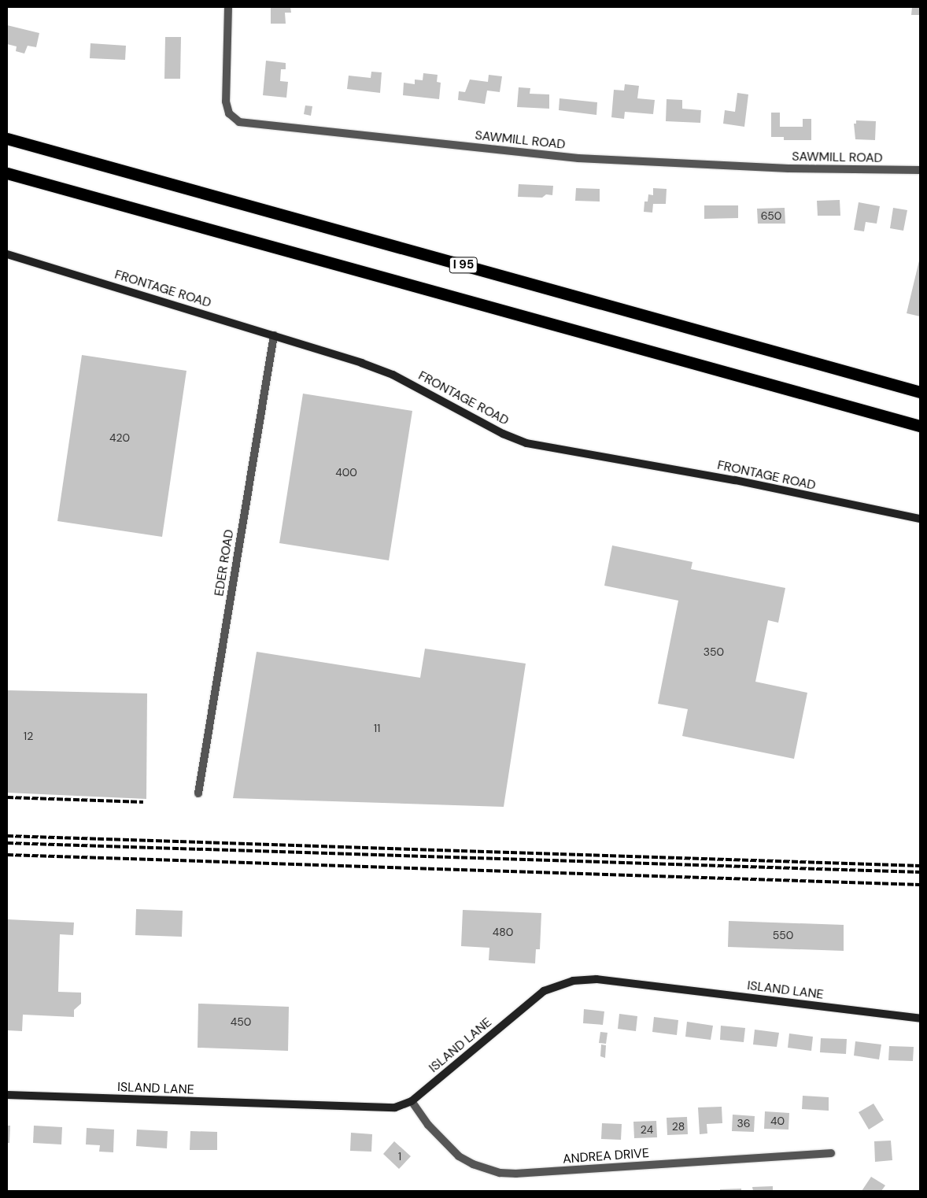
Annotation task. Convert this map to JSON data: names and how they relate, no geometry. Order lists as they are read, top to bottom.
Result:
{
  "streets": {
    "highway": ["I 95"],
    "street": [
      "SAWMILL ROAD",
      "FRONTAGE ROAD",
      "EDER ROAD",
      "ISLAND LANE",
      "ANDREA DRIVE"
    ]
  },
  "crossings": [
    ["FRONTAGE ROAD", "EDER ROAD"],
    ["ISLAND LANE", "ANDREA DRIVE"]
  ],
  "house_numbers": [
    "650",
    "420",
    "400",
    "350",
    "11",
    "12",
    "480",
    "550",
    "450",
    "40",
    "36",
    "28",
    "24",
    "1"
  ]
}
